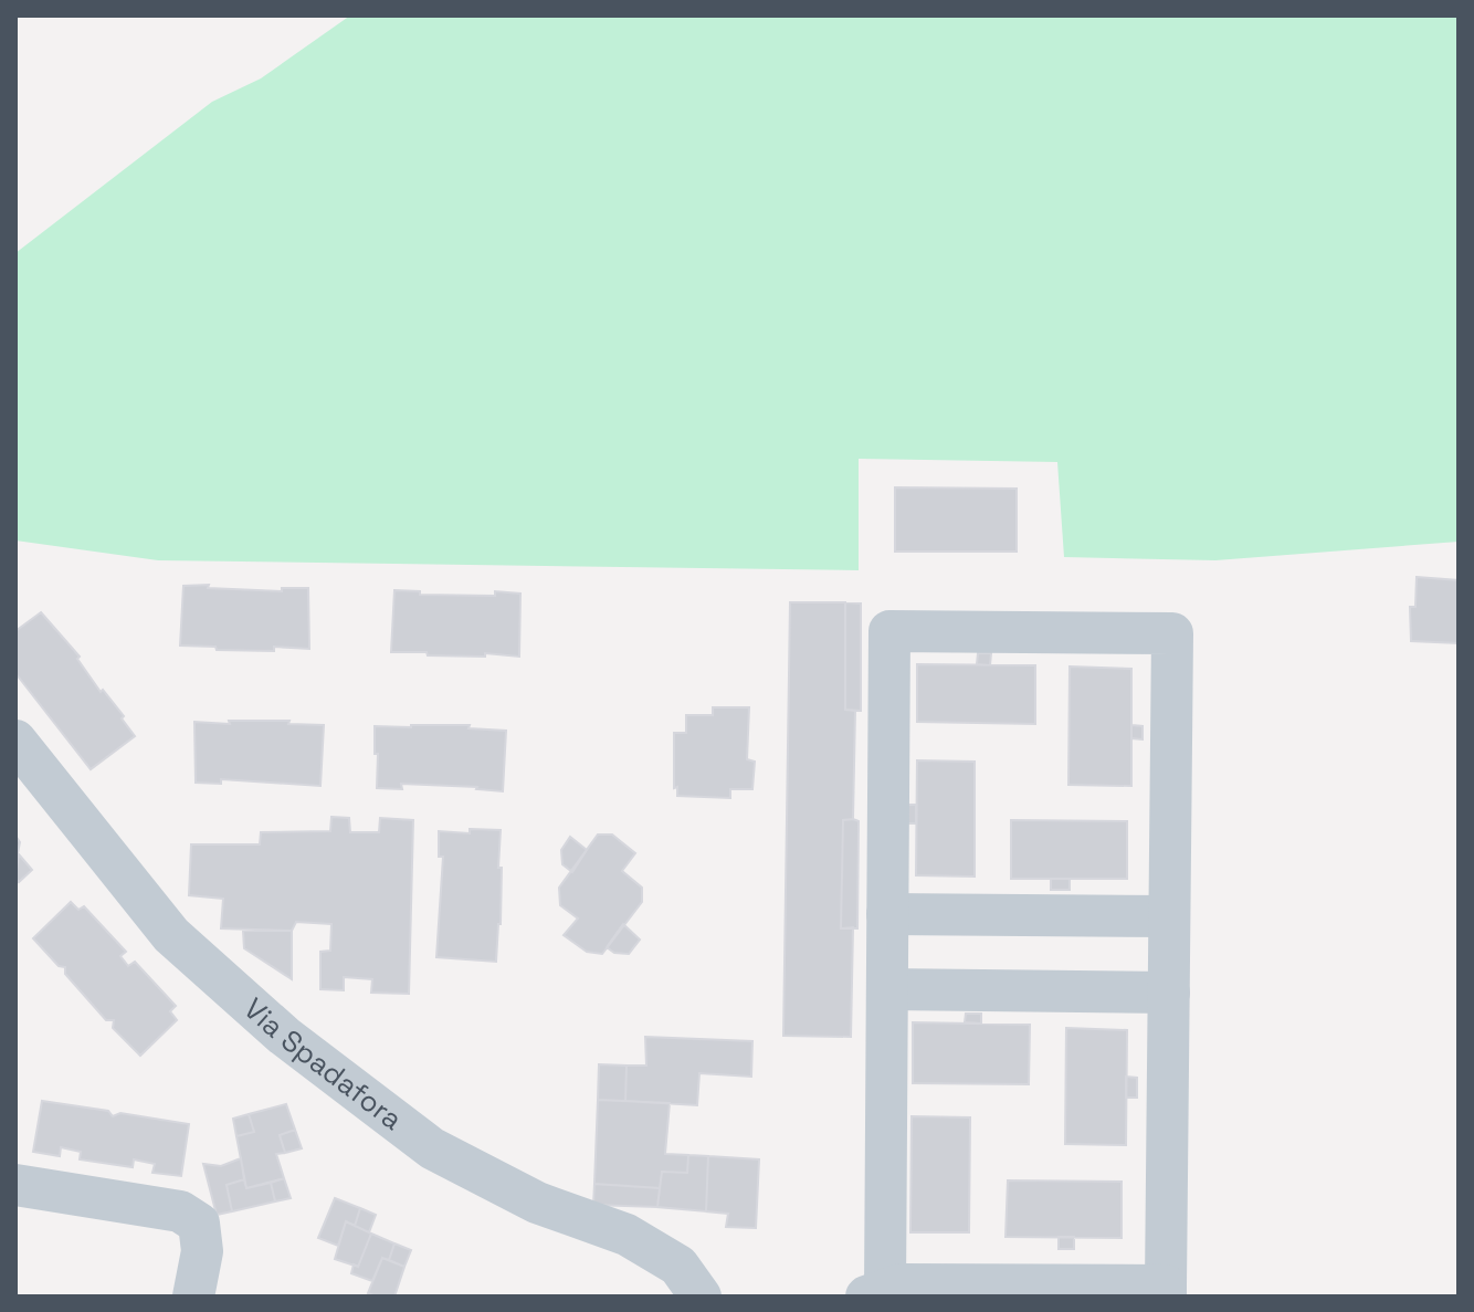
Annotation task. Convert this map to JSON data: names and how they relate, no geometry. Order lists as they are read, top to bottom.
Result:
{
  "streets": {
    "street": ["Via Spadafora"]
  }
}
